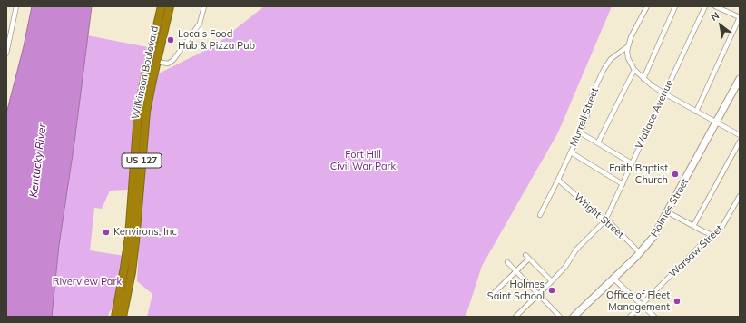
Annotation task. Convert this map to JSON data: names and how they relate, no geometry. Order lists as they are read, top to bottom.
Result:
{
  "streets": {
    "highway": ["Wilkinson Boulevard", "US 127"],
    "main road": ["Holmes Street"],
    "street": [
      "Wallace Avenue",
      "Murrell Street",
      "Wright Street",
      "Warsaw Street"
    ]
  },
  "crossings": [
    ["Wallace Avenue", "Wright Street"],
    ["Murrell Street", "Wright Street"],
    ["Holmes Street", "Wright Street"]
  ],
  "water": ["Kentucky River"],
  "parks": ["Fort Hill Civil War Park", "Riverview Park"],
  "places": [
    "Locals Food Hub & Pizza Pub",
    "Faith Baptist Church",
    "Kenvirons, Inc",
    "Holmes Saint School",
    "Office of Fleet Management"
  ],
  "north": "top left"
}
